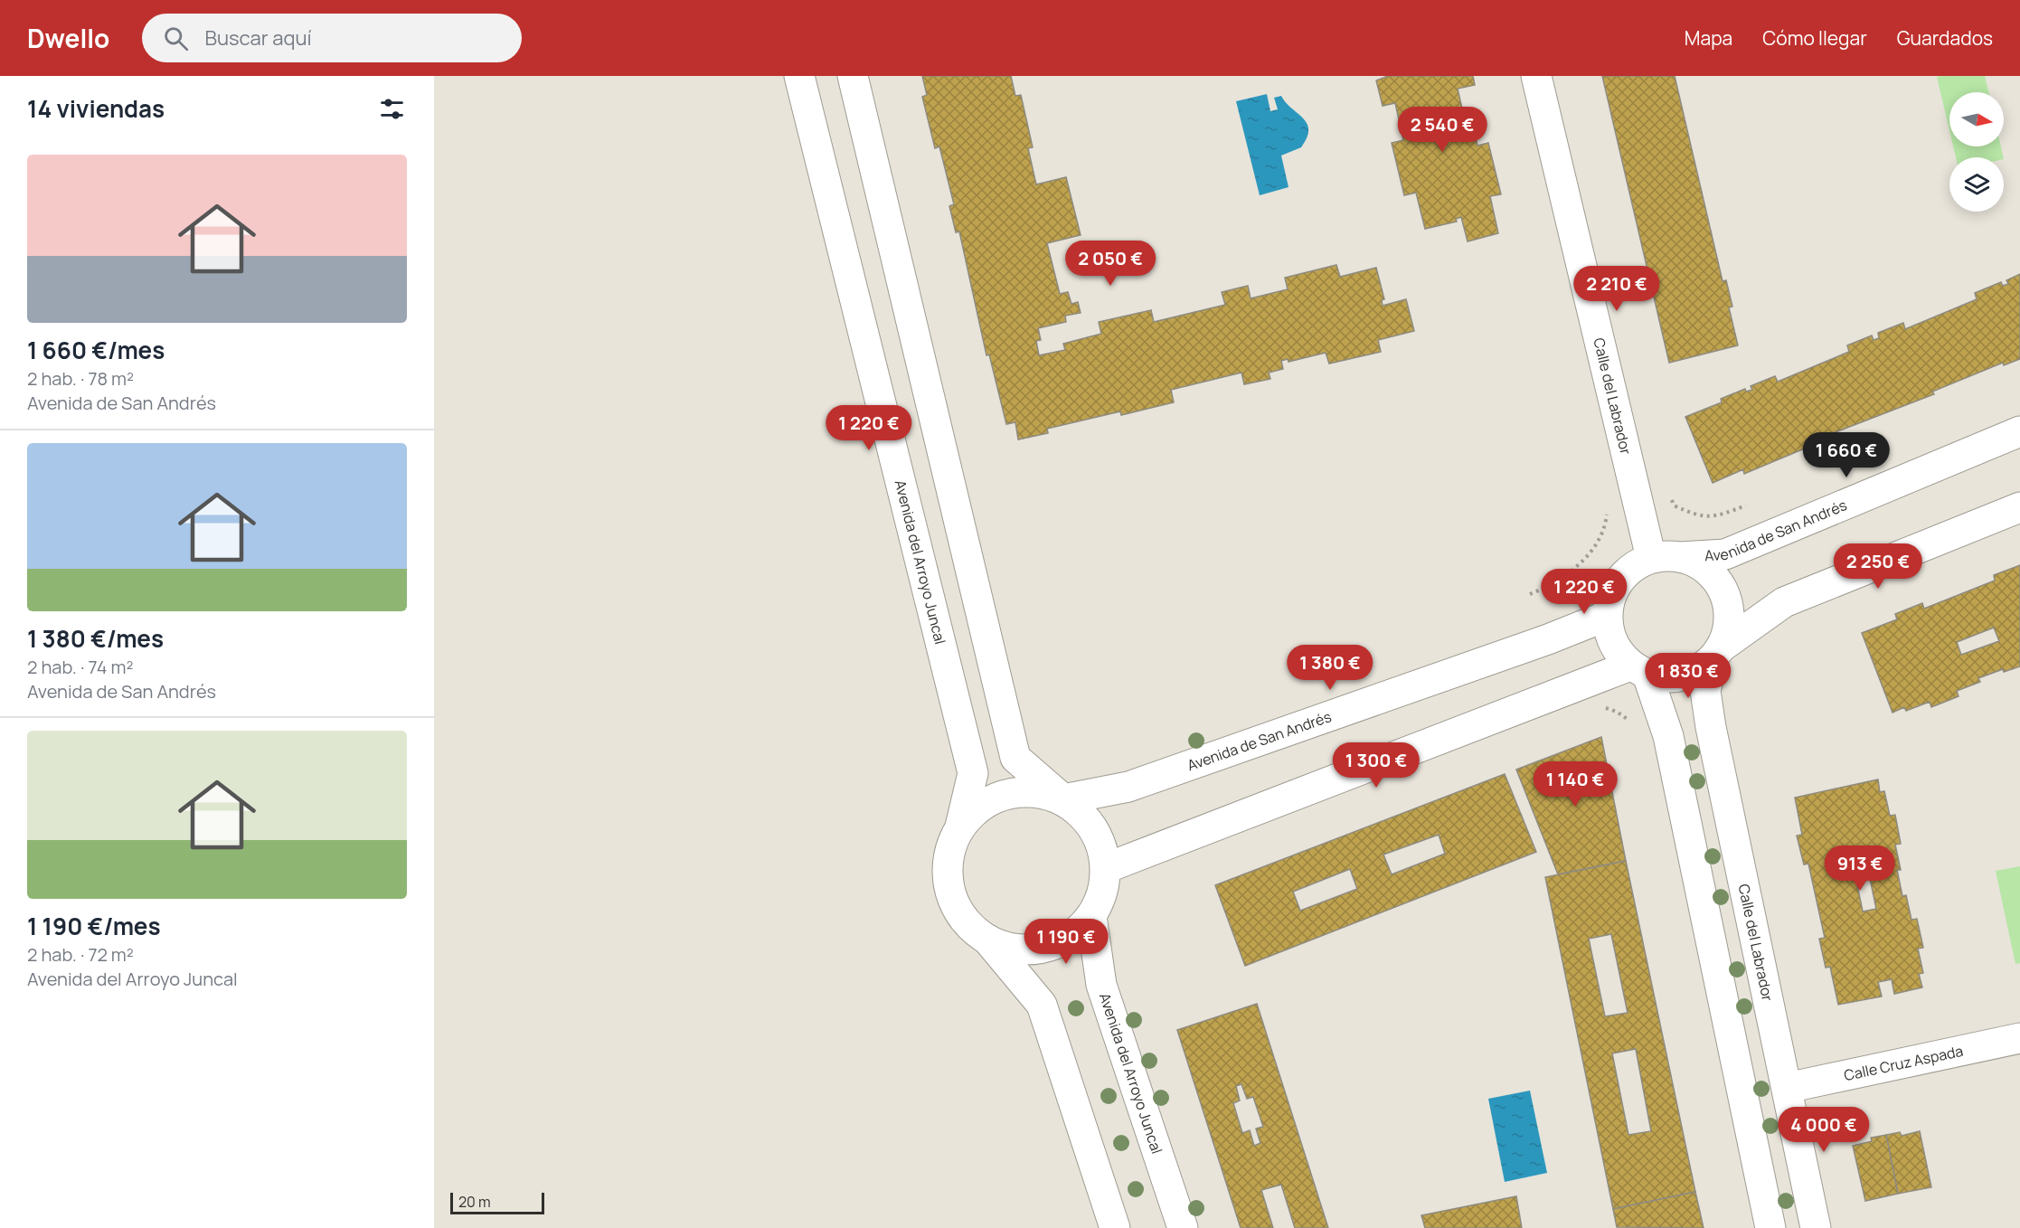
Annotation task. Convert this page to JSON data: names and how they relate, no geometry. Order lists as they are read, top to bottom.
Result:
{
  "streets": {
    "street": [
      "Calle del Labrador",
      "Avenida de San Andrés",
      "Avenida del Arroyo Juncal",
      "Calle Cruz Aspada"
    ]
  },
  "crossings": [
    ["Calle del Labrador", "Avenida de San Andrés"],
    ["Calle del Labrador", "Calle Cruz Aspada"],
    ["Avenida de San Andrés", "Avenida del Arroyo Juncal"]
  ],
  "scale_bar": "20 m",
  "north": "right",
  "page": {
    "header": "Dwello",
    "search": "Buscar aquí",
    "nav": ["Mapa", "Cómo llegar", "Guardados"],
    "heading": "14 viviendas",
    "price": [
      "2 540 €",
      "2 050 €",
      "2 210 €",
      "1 220 €",
      "1 660 €",
      "2 250 €",
      "1 220 €",
      "1 380 €",
      "1 830 €",
      "1 300 €",
      "1 140 €",
      "913 €",
      "1 190 €",
      "4 000 €"
    ],
    "list": [
      {
        "name": "1 660 €/mes",
        "note": "2 hab. · 78 m² · Avenida de San Andrés"
      },
      {
        "name": "1 380 €/mes",
        "note": "2 hab. · 74 m² · Avenida de San Andrés"
      },
      {
        "name": "1 190 €/mes",
        "note": "2 hab. · 72 m² · Avenida del Arroyo Juncal"
      }
    ],
    "scale": "20 m"
  }
}
